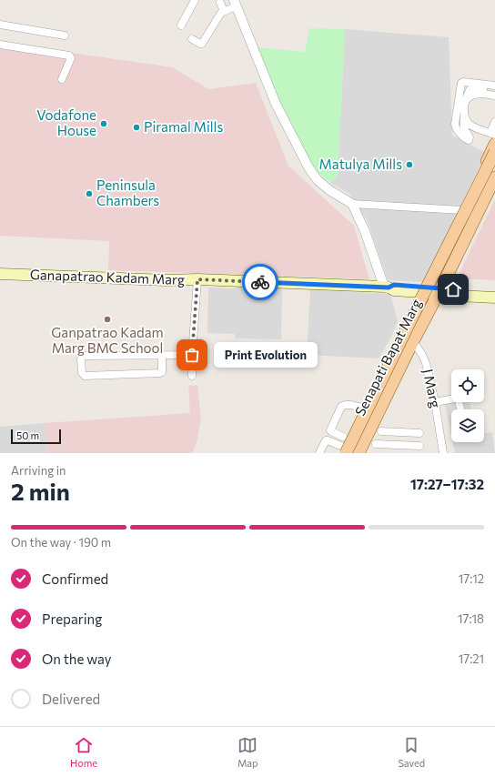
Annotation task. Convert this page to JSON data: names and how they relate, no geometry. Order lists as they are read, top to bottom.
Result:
{
  "streets": {
    "main road": ["Ganapatrao Kadam Marg", "Senapati Bapat Marg"],
    "street": ["J Marg"]
  },
  "crossings": [
    ["Ganapatrao Kadam Marg", "Senapati Bapat Marg"],
    ["Senapati Bapat Marg", "J Marg"]
  ],
  "places": [
    "Vodafone House",
    "Piramal Mills",
    "Matulya Mills",
    "Peninsula Chambers",
    "Ganpatrao Kadam Marg BMC School",
    "Print Evolution"
  ],
  "scale_bar": "50 m",
  "page": {
    "bubble": "Print Evolution",
    "scale": "50 m",
    "heading": ["2 min", "Arriving in", "17:27–17:32"],
    "bar": "On the way · 190 m",
    "list": [
      ["Confirmed", "17:12"],
      ["Preparing", "17:18"],
      ["On the way", "17:21"],
      "Delivered"
    ],
    "tabs": ["Home", "Map", "Saved"]
  }
}
